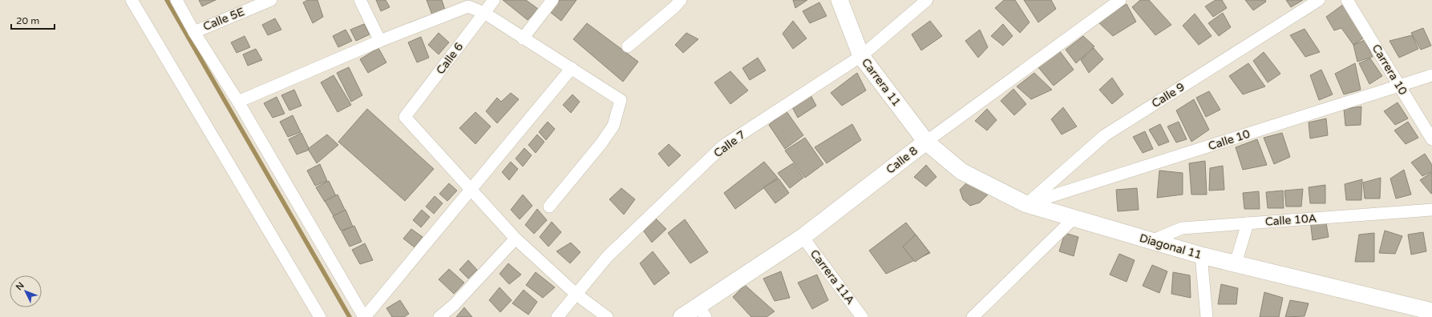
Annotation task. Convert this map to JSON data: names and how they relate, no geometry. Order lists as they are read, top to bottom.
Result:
{
  "streets": {
    "street": [
      "Calle 5E",
      "Calle 6",
      "Carrera 10",
      "Carrera 11",
      "Calle 9",
      "Calle 10",
      "Calle 7",
      "Calle 8",
      "Calle 10A",
      "Diagonal 11",
      "Carrera 11A"
    ]
  },
  "crossings": [
    ["Carrera 10", "Calle 10"],
    ["Carrera 11", "Calle 7"],
    ["Carrera 11", "Calle 8"],
    ["Carrera 11", "Diagonal 11"],
    ["Calle 9", "Calle 10"],
    ["Calle 9", "Diagonal 11"],
    ["Calle 10", "Diagonal 11"],
    ["Calle 8", "Diagonal 11"],
    ["Calle 8", "Carrera 11A"],
    ["Calle 10A", "Diagonal 11"]
  ],
  "scale_bar": "20 m",
  "north": "top left"
}
